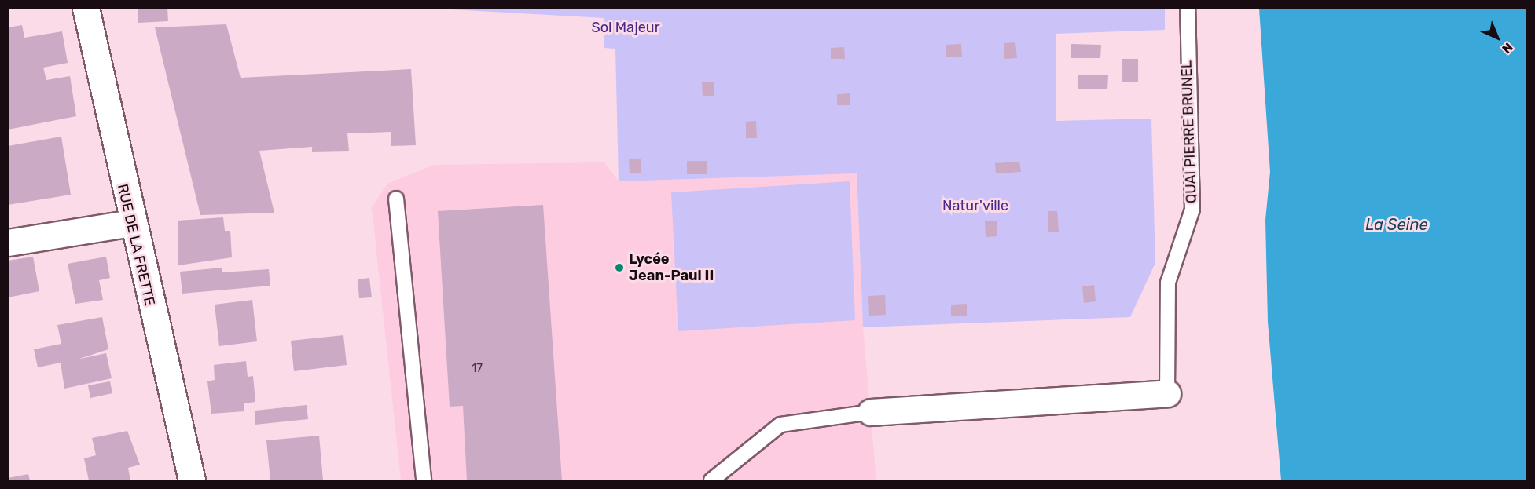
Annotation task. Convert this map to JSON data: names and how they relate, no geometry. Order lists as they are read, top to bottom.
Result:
{
  "streets": {
    "street": ["RUE DE LA FRETTE"],
    "lane": ["QUAI PIERRE BRUNEL"]
  },
  "water": ["La Seine"],
  "parks": ["Sol Majeur", "Natur'ville"],
  "places": ["Lycée Jean-Paul II"],
  "house_numbers": ["17"],
  "north": "bottom right"
}
